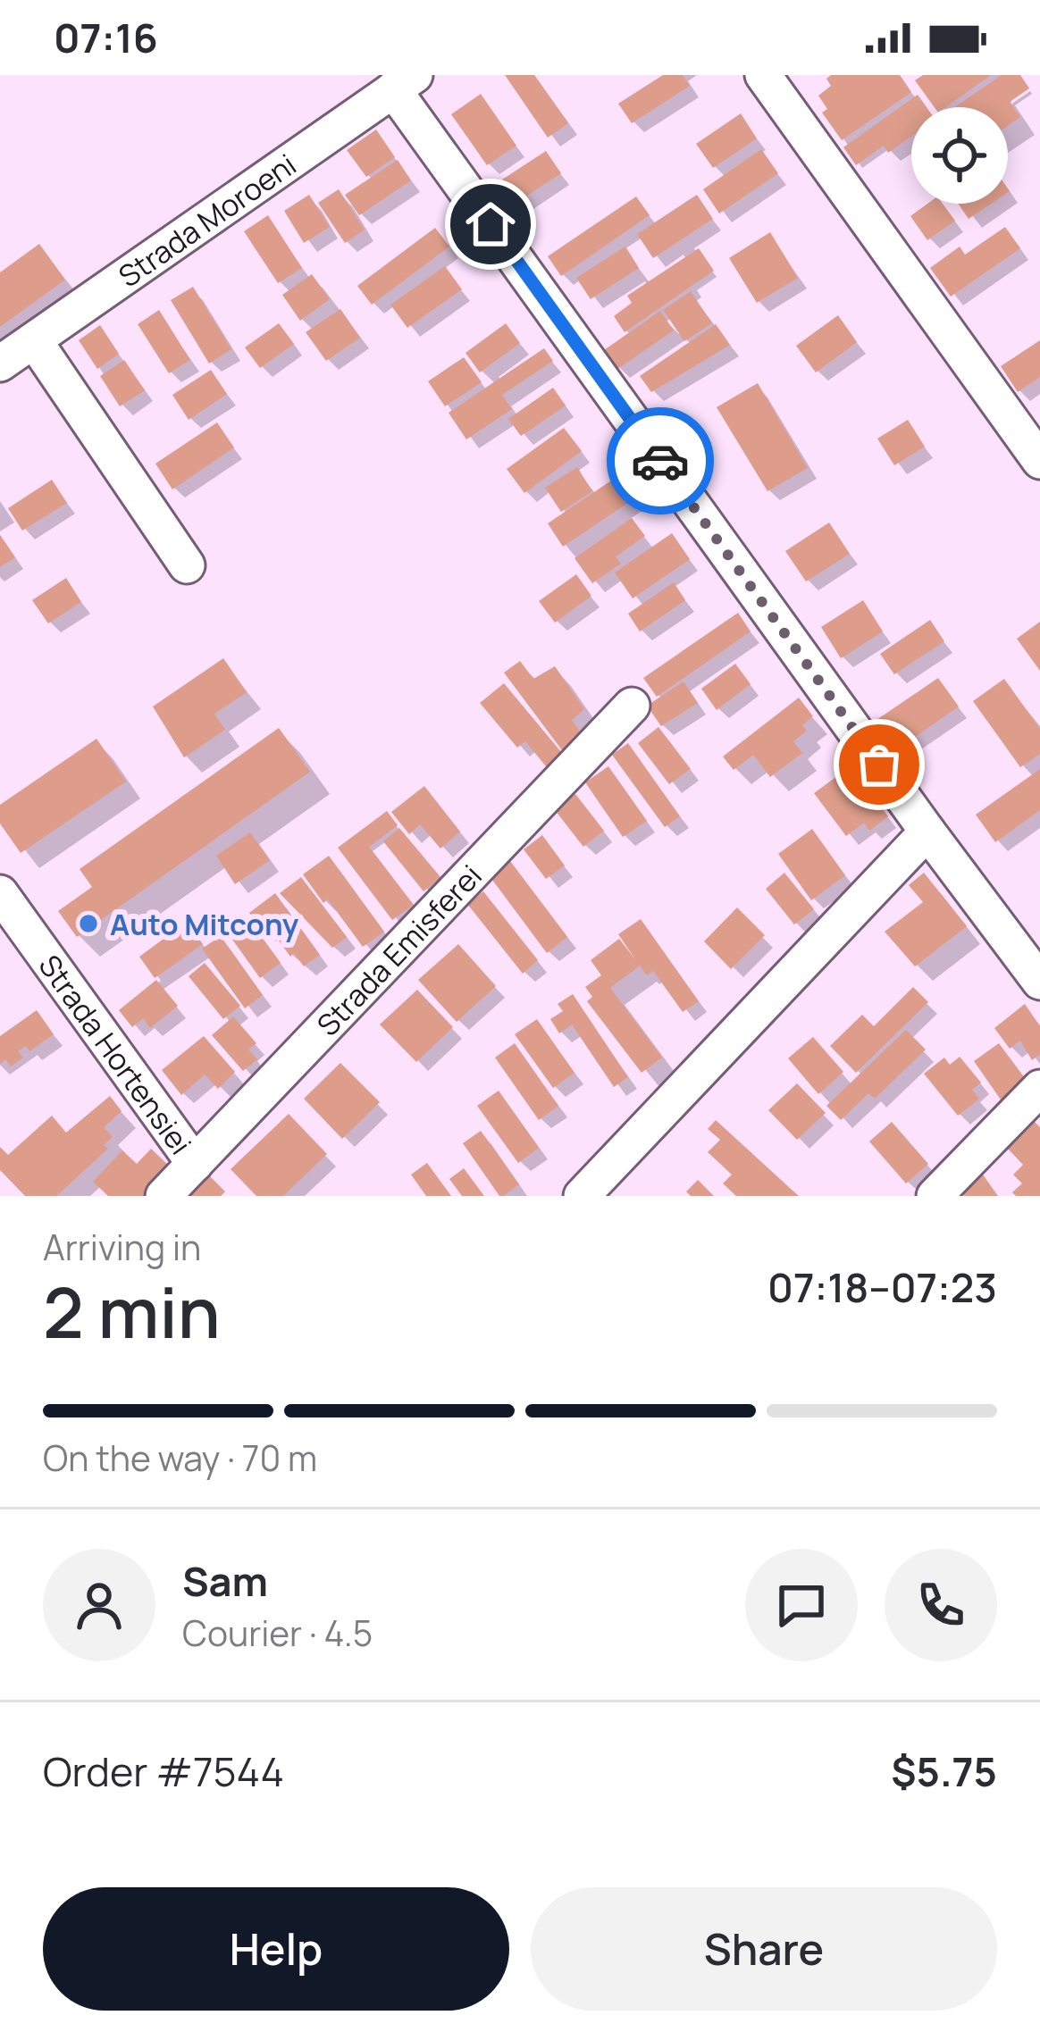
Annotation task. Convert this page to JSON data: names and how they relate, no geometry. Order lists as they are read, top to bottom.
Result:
{
  "streets": {
    "street": ["Strada Moroeni", "Strada Emisferei", "Strada Hortensiei"]
  },
  "crossings": [
    ["Strada Emisferei", "Strada Hortensiei"]
  ],
  "places": ["Auto Mitcony"],
  "page": {
    "status": "07:16",
    "heading": ["2 min", "Arriving in", "07:18–07:23"],
    "panel": [
      "Sam",
      "Courier · 4.5",
      "Order #7544",
      "$5.75"
    ],
    "bar": "On the way · 70 m",
    "buttons": ["Help", "Share"]
  }
}
